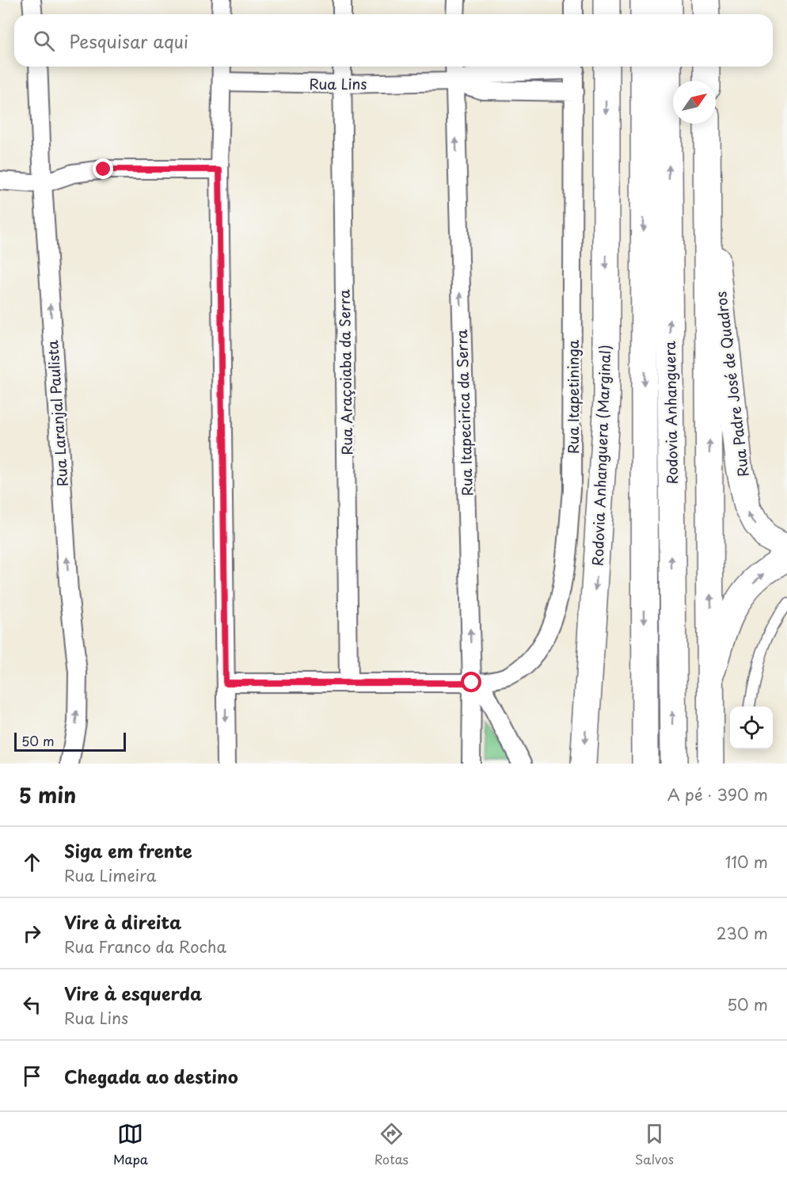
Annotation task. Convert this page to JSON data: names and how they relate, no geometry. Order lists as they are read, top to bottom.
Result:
{
  "streets": {
    "main road": ["Rua Padre José de Quadros", "Rodovia Anhanguera", "Rodovia Anhanguera (Marginal)"],
    "street": [
      "Rua Lins",
      "Rua Araçoiaba da Serra",
      "Rua Itapetininga",
      "Rua Itapecirica da Serra",
      "Rua Laranjal Paulista"
    ]
  },
  "crossings": [
    ["Rua Lins", "Rua Araçoiaba da Serra"],
    ["Rua Lins", "Rua Itapecirica da Serra"],
    ["Rua Araçoiaba da Serra", "Rua Itapetininga"],
    ["Rua Itapetininga", "Rua Itapecirica da Serra"]
  ],
  "one_way": ["Rua Itapecirica da Serra"],
  "scale_bar": "50 m",
  "north": "top right",
  "page": {
    "search": "Pesquisar aqui",
    "scale": "50 m",
    "heading": ["5 min", "A pé · 390 m"],
    "list": [
      ["Siga em frente", "Rua Limeira", "110 m"],
      ["Vire à direita", "Rua Franco da Rocha", "230 m"],
      ["Vire à esquerda", "Rua Lins", "50 m"],
      "Chegada ao destino"
    ],
    "nav": ["Mapa", "Rotas", "Salvos"]
  }
}
